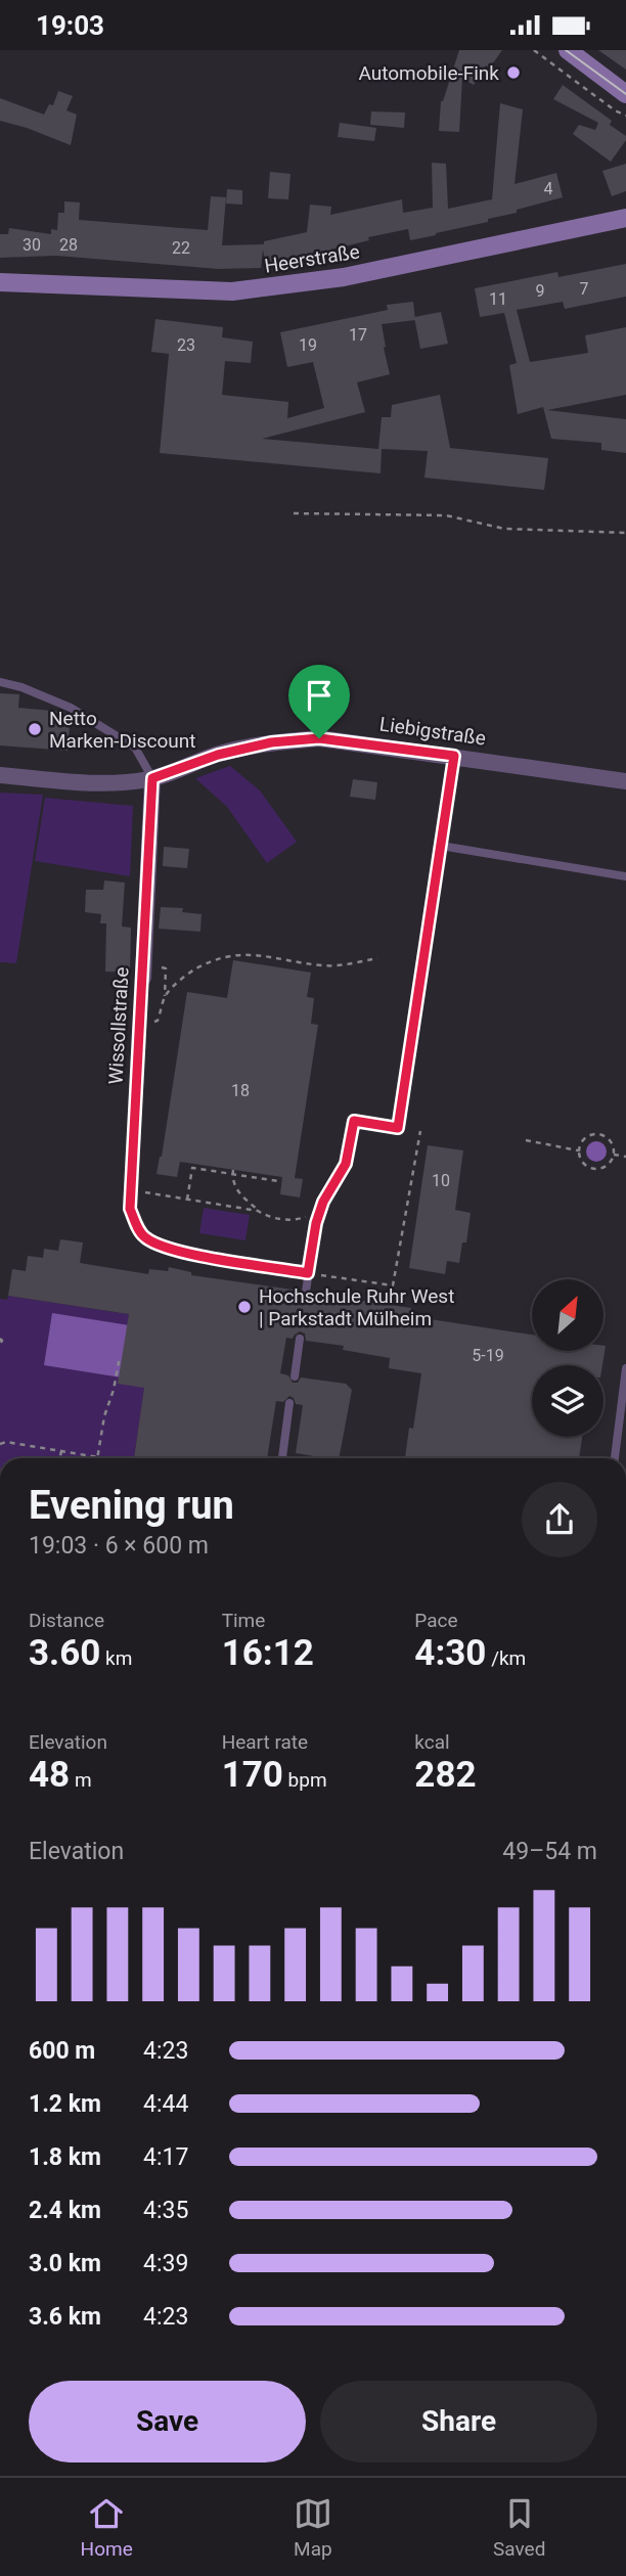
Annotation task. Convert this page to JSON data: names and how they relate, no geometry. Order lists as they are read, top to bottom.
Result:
{
  "streets": {
    "street": ["Heerstraße", "Liebigstraße", "Wissollstraße"]
  },
  "crossings": [
    ["Liebigstraße", "Wissollstraße"]
  ],
  "places": ["Automobile-Fink", "Netto Marken-Discount", "Hochschule Ruhr West | Parkstadt Mülheim"],
  "house_numbers": [
    "4",
    "30",
    "28",
    "22",
    "7",
    "9",
    "11",
    "17",
    "23",
    "19",
    "18",
    "10",
    "5-19"
  ],
  "north": "top right",
  "page": {
    "status": "19:03",
    "heading": ["Evening run", "19:03 · 6 × 600 m"],
    "stats": [
      ["Distance", "3.60 km"],
      ["Time", "16:12"],
      ["Pace", "4:30 /km"],
      ["Elevation", "48 m"],
      ["Heart rate", "170 bpm"],
      ["kcal", "282"]
    ],
    "chart": ["Elevation", "49–54 m"],
    "list": [
      {
        "name": "600 m",
        "note": "4:23"
      },
      {
        "name": "1.2 km",
        "note": "4:44"
      },
      {
        "name": "1.8 km",
        "note": "4:17"
      },
      {
        "name": "2.4 km",
        "note": "4:35"
      },
      {
        "name": "3.0 km",
        "note": "4:39"
      },
      {
        "name": "3.6 km",
        "note": "4:23"
      }
    ],
    "buttons": ["Save", "Share"],
    "tabs": ["Home", "Map", "Saved"]
  }
}
